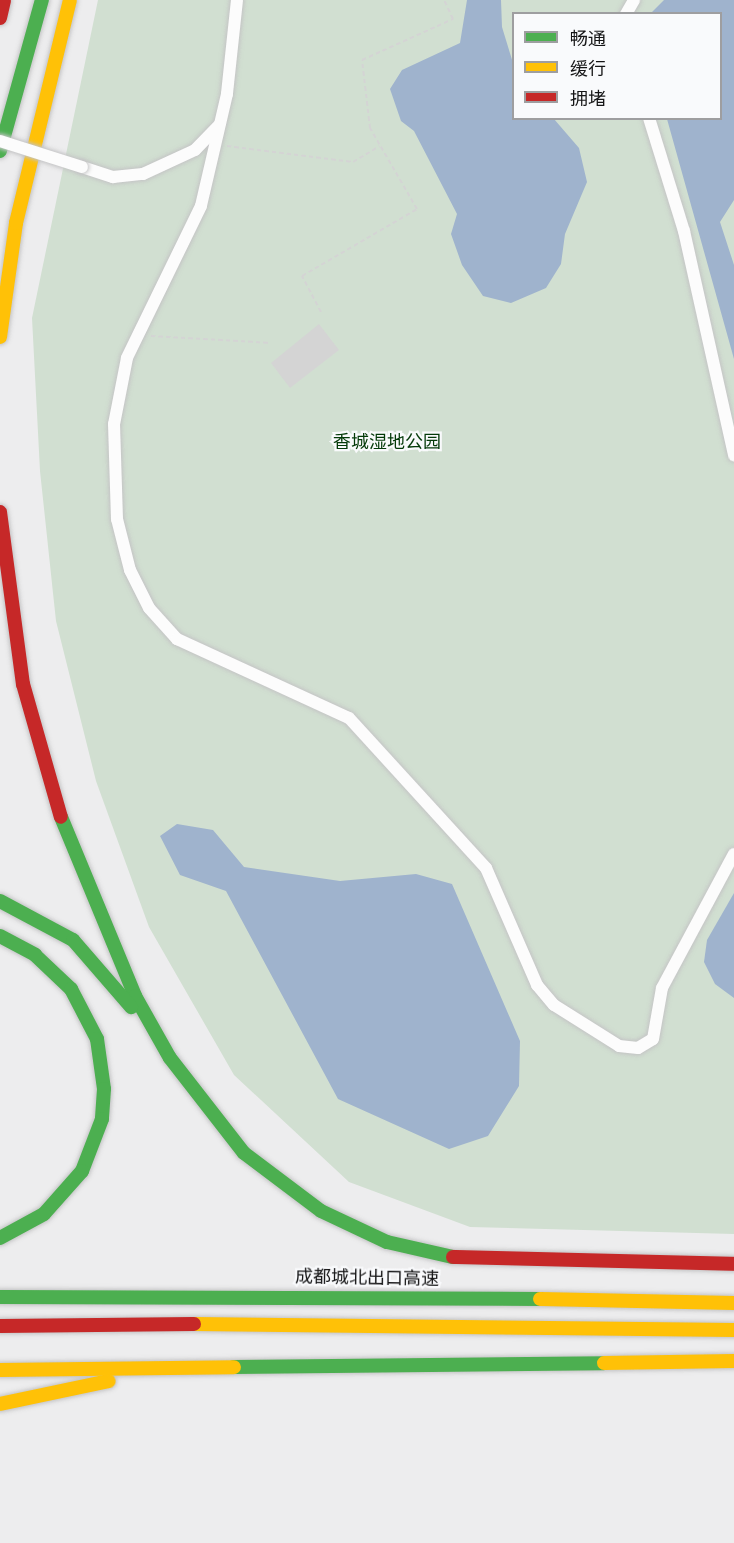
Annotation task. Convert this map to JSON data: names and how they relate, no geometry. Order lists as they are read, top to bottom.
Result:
{
  "streets": {
    "highway": ["成都城北出口高速"]
  },
  "parks": ["香城湿地公园"],
  "legend": ["畅通", "缓行", "拥堵"]
}
